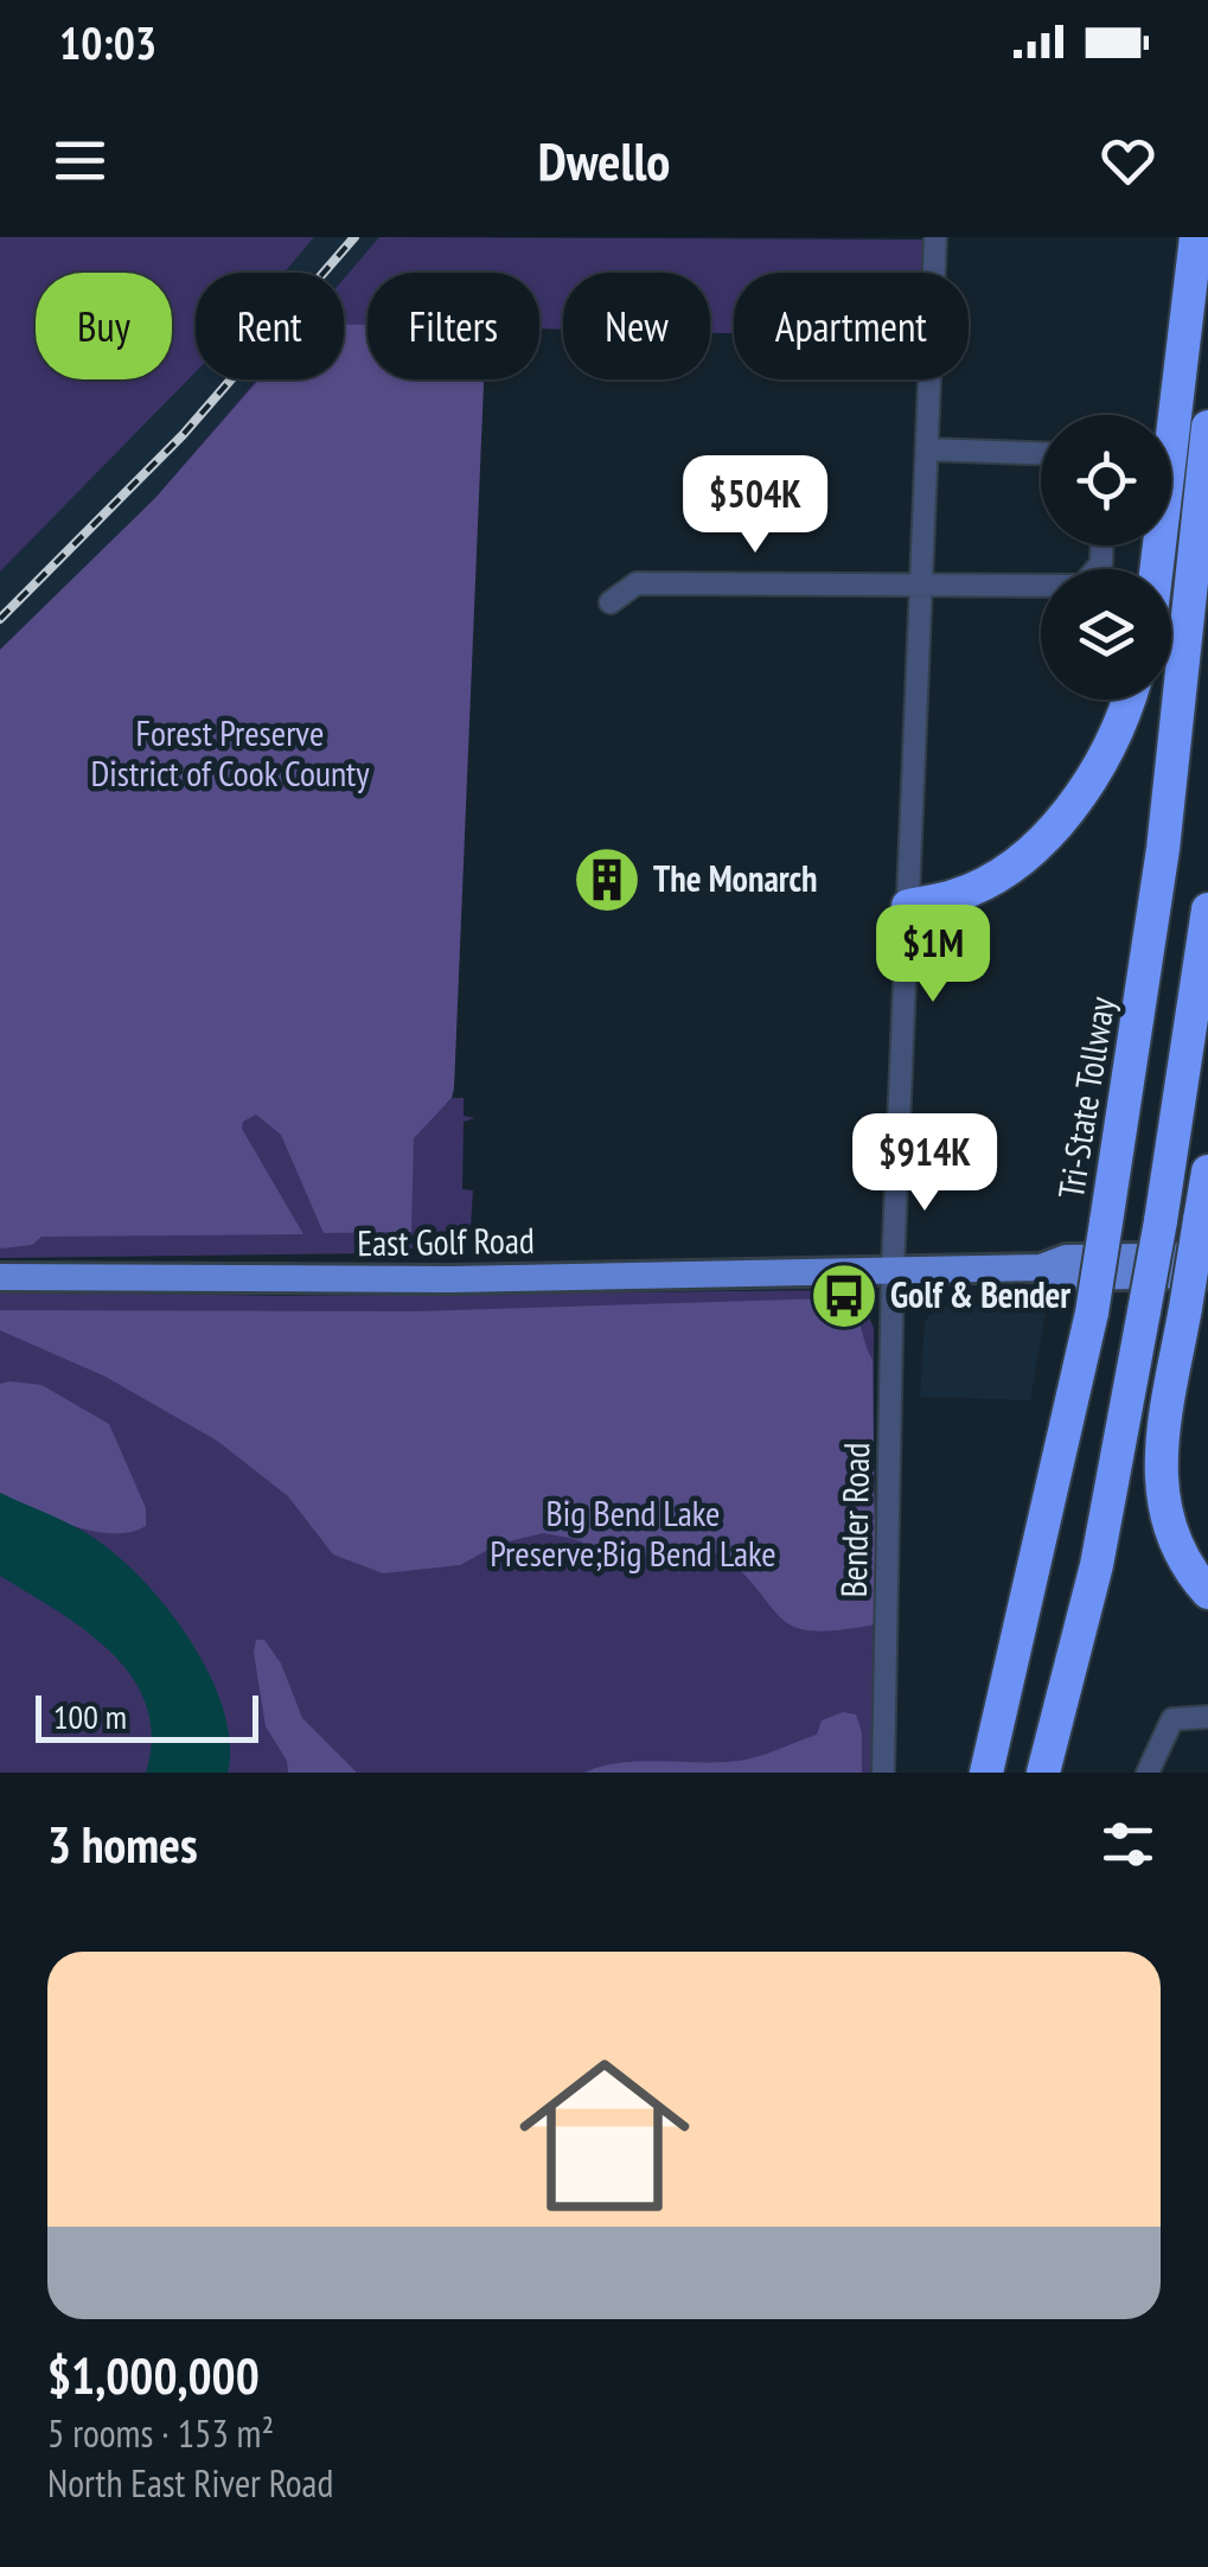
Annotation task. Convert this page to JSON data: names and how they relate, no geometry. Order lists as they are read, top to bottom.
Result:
{
  "streets": {
    "highway": ["Tri-State Tollway"],
    "main road": ["East Golf Road"],
    "street": ["Bender Road"]
  },
  "crossings": [
    ["East Golf Road", "Bender Road"]
  ],
  "parks": ["Forest Preserve District of Cook County", "Big Bend Lake Preserve;Big Bend Lake"],
  "places": {
    "building": ["The Monarch"],
    "bus stop": ["Golf & Bender"]
  },
  "scale_bar": "100 m",
  "page": {
    "status": "10:03",
    "header": "Dwello",
    "chip": [
      "Buy",
      "Rent",
      "Filters",
      "New",
      "Apartment"
    ],
    "price": ["$504K", "$1M", "$914K"],
    "scale": "100 m",
    "heading": "3 homes",
    "list": [
      {
        "name": "$1,000,000",
        "note": "5 rooms · 153 m² · North East River Road"
      }
    ]
  }
}
